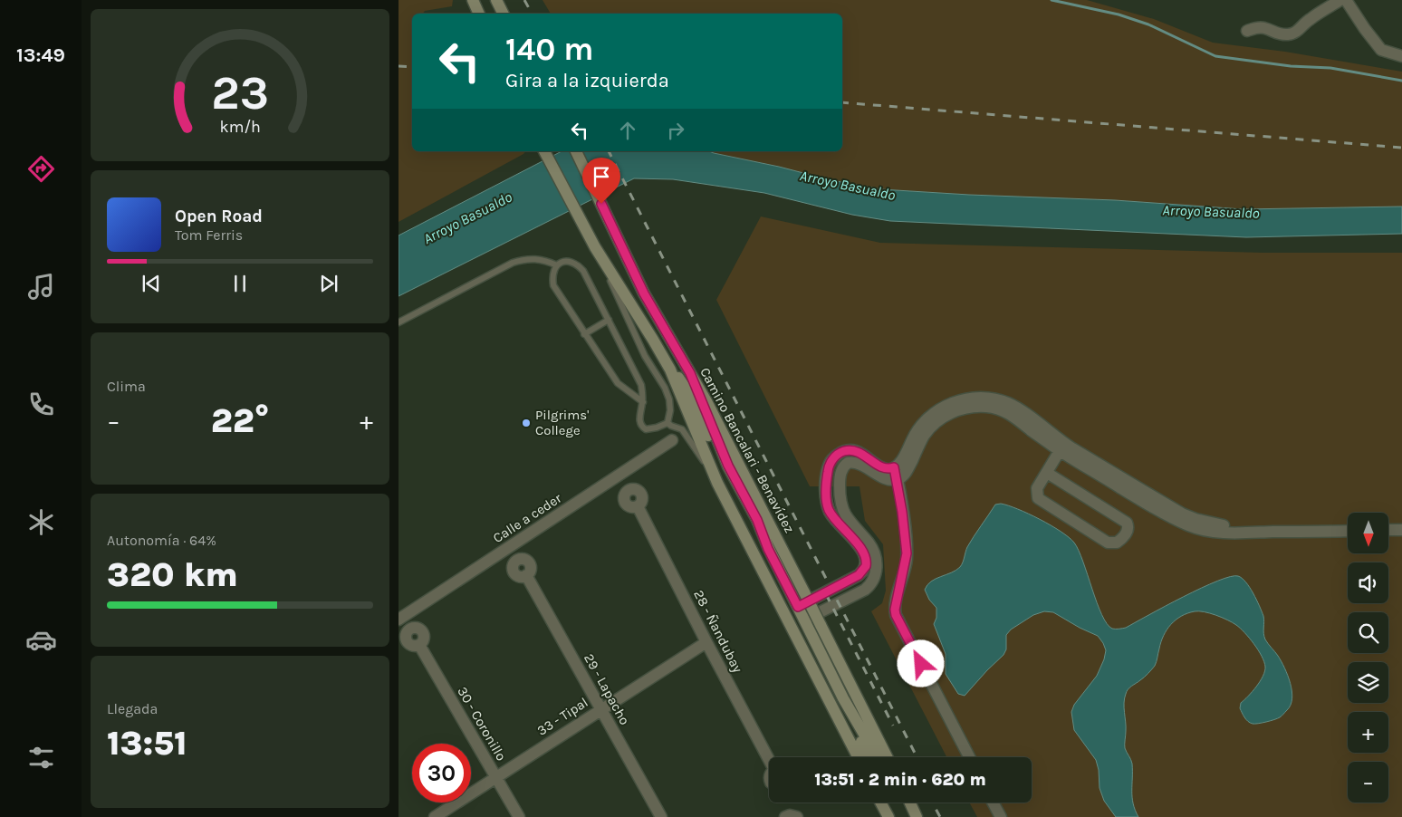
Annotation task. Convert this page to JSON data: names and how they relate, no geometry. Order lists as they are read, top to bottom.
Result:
{
  "streets": {
    "main road": ["Camino Bancalari - Benavídez"],
    "street": [
      "Calle a ceder",
      "28 - Ñandubay",
      "29 - Lapacho",
      "33 - Tipal",
      "30 - Coronillo"
    ]
  },
  "crossings": [
    ["28 - Ñandubay", "33 - Tipal"],
    ["29 - Lapacho", "33 - Tipal"],
    ["33 - Tipal", "30 - Coronillo"]
  ],
  "water": ["Arroyo Basualdo"],
  "places": ["Pilgrims' College"],
  "north": "bottom",
  "page": {
    "tabs": "13:49",
    "turn": ["140 m", "Gira a la izquierda"],
    "song": ["Open Road", "Tom Ferris"],
    "tile": [
      "Clima",
      ["Autonomía · 64%", "320 km"],
      ["Llegada", "13:51"]
    ],
    "heat": ["−", "22°", "+"],
    "map_buttons": ["+", "−"],
    "limit": "30",
    "trip": "13:51 · 2 min · 620 m",
    "gauge": ["23", "km/h"]
  }
}
